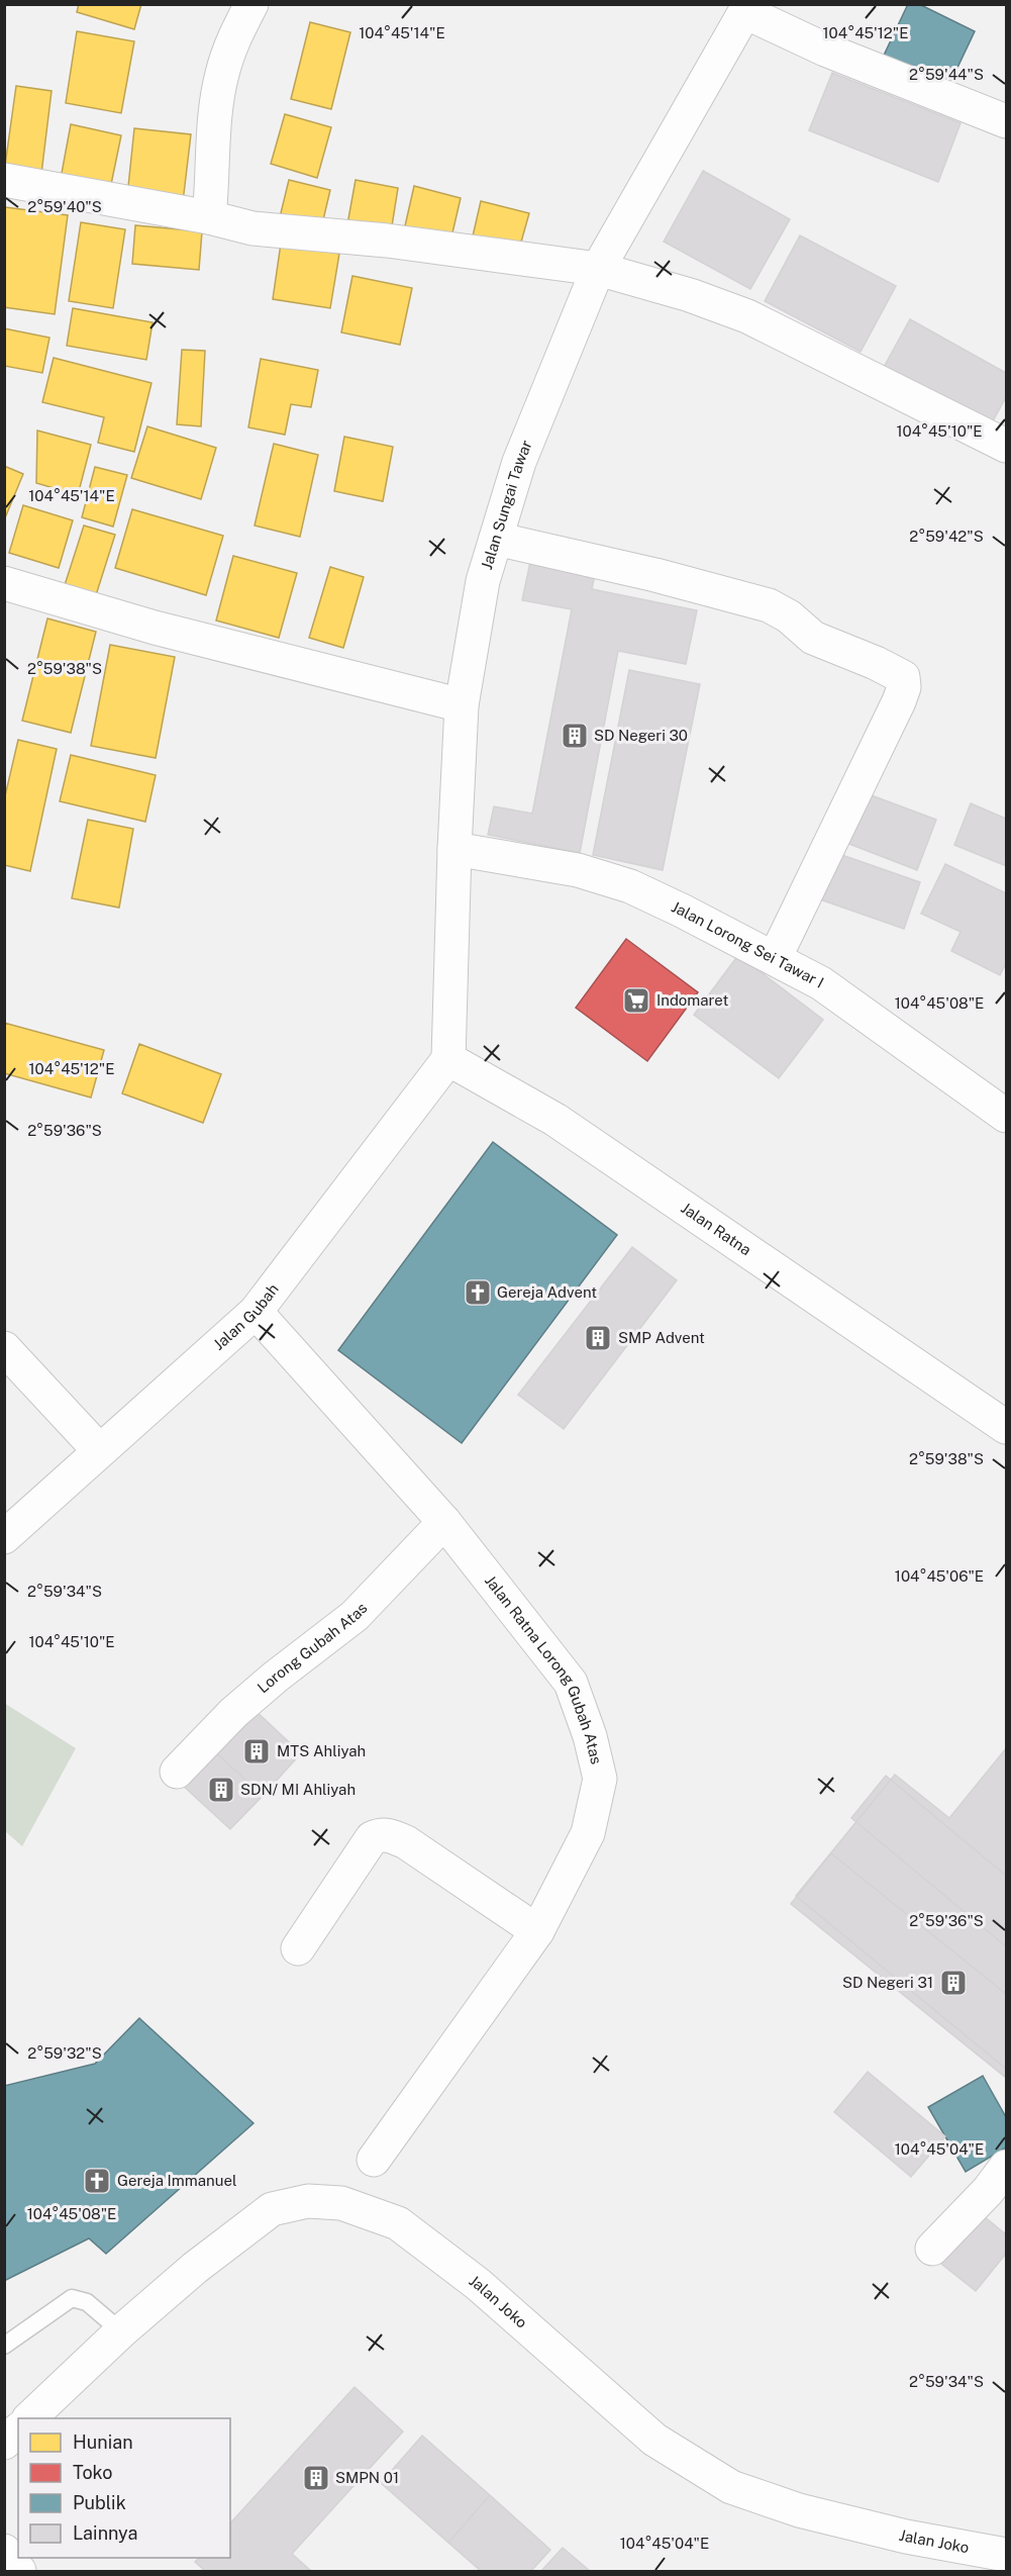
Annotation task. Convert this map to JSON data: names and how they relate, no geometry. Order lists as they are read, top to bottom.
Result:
{
  "streets": {
    "street": [
      "Jalan Sungai Tawar",
      "Jalan Lorong Sei Tawar I",
      "Jalan Ratna",
      "Jalan Gubah",
      "Lorong Gubah Atas",
      "Jalan Ratna Lorong Gubah Atas",
      "Jalan Joko"
    ]
  },
  "crossings": [
    ["Jalan Sungai Tawar", "Jalan Lorong Sei Tawar I"],
    ["Jalan Sungai Tawar", "Jalan Ratna"],
    ["Jalan Sungai Tawar", "Jalan Gubah"],
    ["Jalan Ratna", "Jalan Gubah"],
    ["Jalan Gubah", "Jalan Ratna Lorong Gubah Atas"],
    ["Lorong Gubah Atas", "Jalan Ratna Lorong Gubah Atas"]
  ],
  "places": {
    "building": [
      "SD Negeri 30",
      "SMP Advent",
      "MTS Ahliyah",
      "SDN/ MI Ahliyah",
      "SD Negeri 31",
      "SMPN 01"
    ],
    "supermarket": ["Indomaret"],
    "church": ["Gereja Advent", "Gereja Immanuel"]
  },
  "legend": [
    "Hunian",
    "Toko",
    "Publik",
    "Lainnya"
  ],
  "coordinates": [
    "104°45'14\"E",
    "104°45'12\"E",
    "2°59'44\"S",
    "2°59'40\"S",
    "104°45'10\"E",
    "2°59'42\"S",
    "2°59'38\"S",
    "104°45'08\"E",
    "2°59'36\"S",
    "104°45'06\"E",
    "2°59'34\"S",
    "2°59'32\"S",
    "104°45'04\"E"
  ]
}
